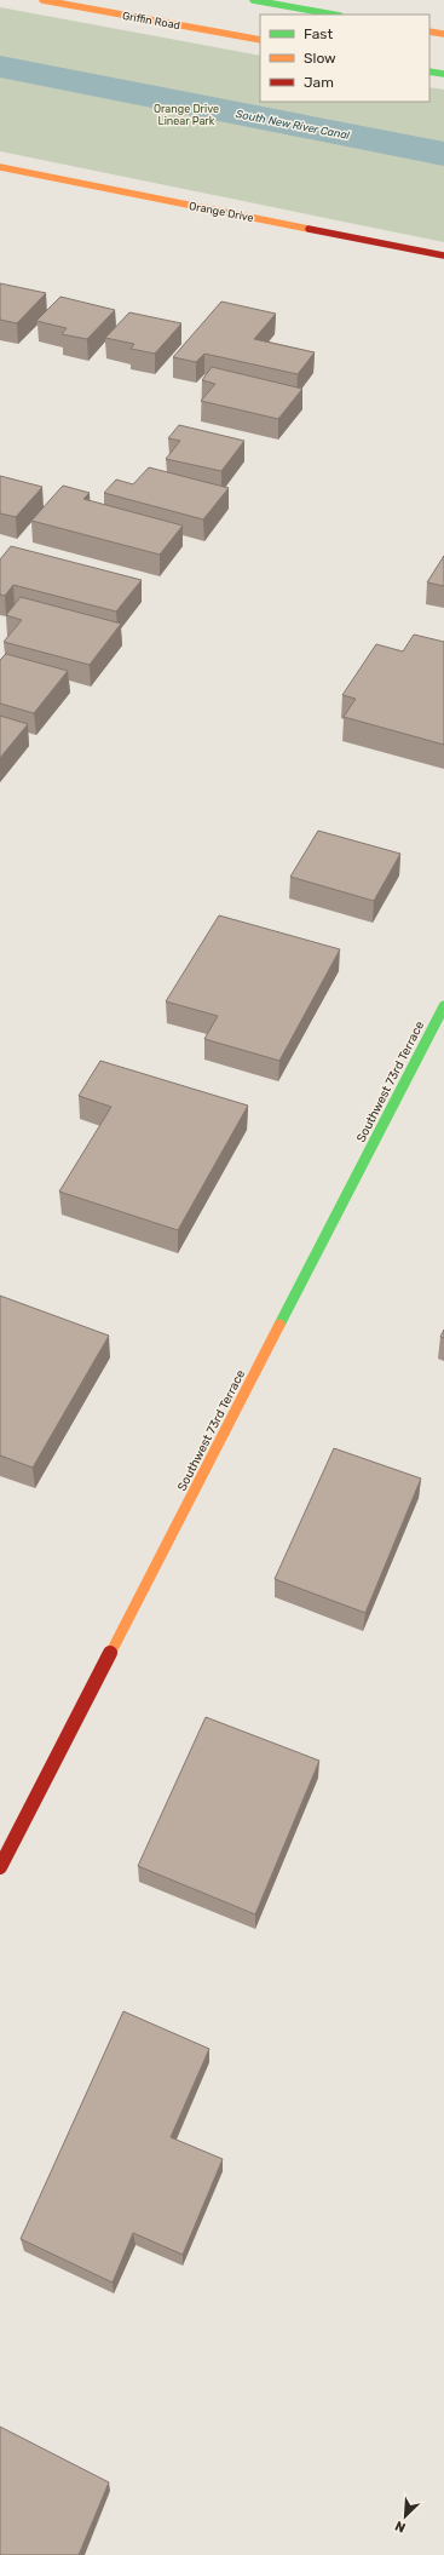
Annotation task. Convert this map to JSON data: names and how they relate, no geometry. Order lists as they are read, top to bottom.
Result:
{
  "streets": {
    "street": ["Griffin Road", "Orange Drive", "Southwest 73rd Terrace"]
  },
  "water": ["South New River Canal"],
  "parks": ["Orange Drive Linear Park"],
  "legend": ["Fast", "Slow", "Jam"],
  "north": "bottom left"
}
